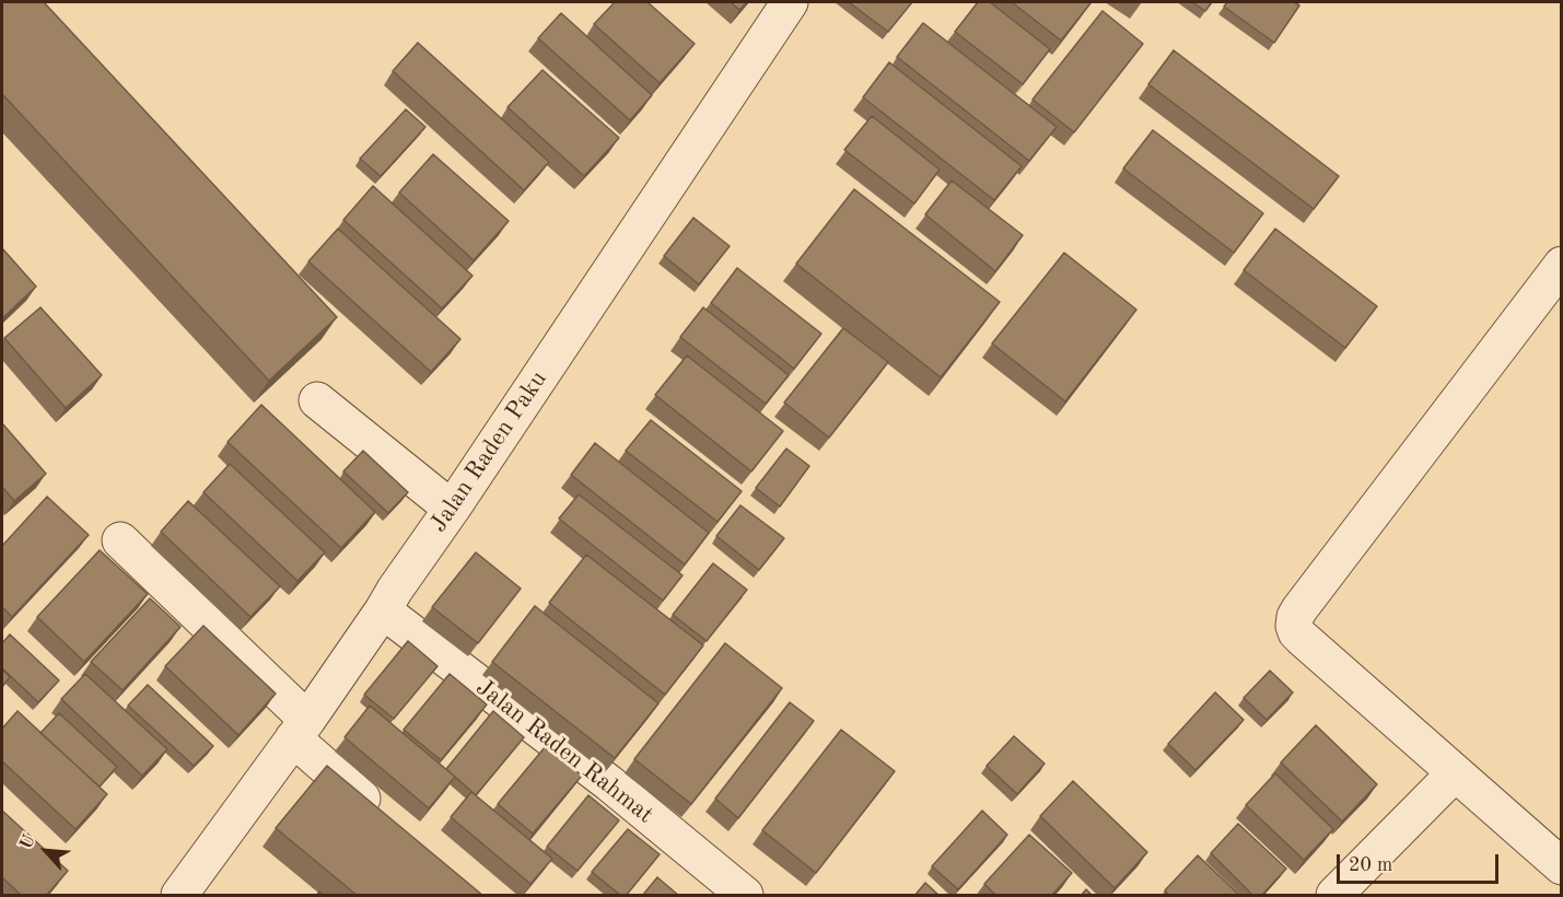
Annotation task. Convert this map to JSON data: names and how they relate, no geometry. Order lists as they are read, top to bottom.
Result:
{
  "streets": {
    "street": ["Jalan Raden Paku", "Jalan Raden Rahmat"]
  },
  "crossings": [
    ["Jalan Raden Paku", "Jalan Raden Rahmat"]
  ],
  "scale_bar": "20 m",
  "north": "top left"
}
